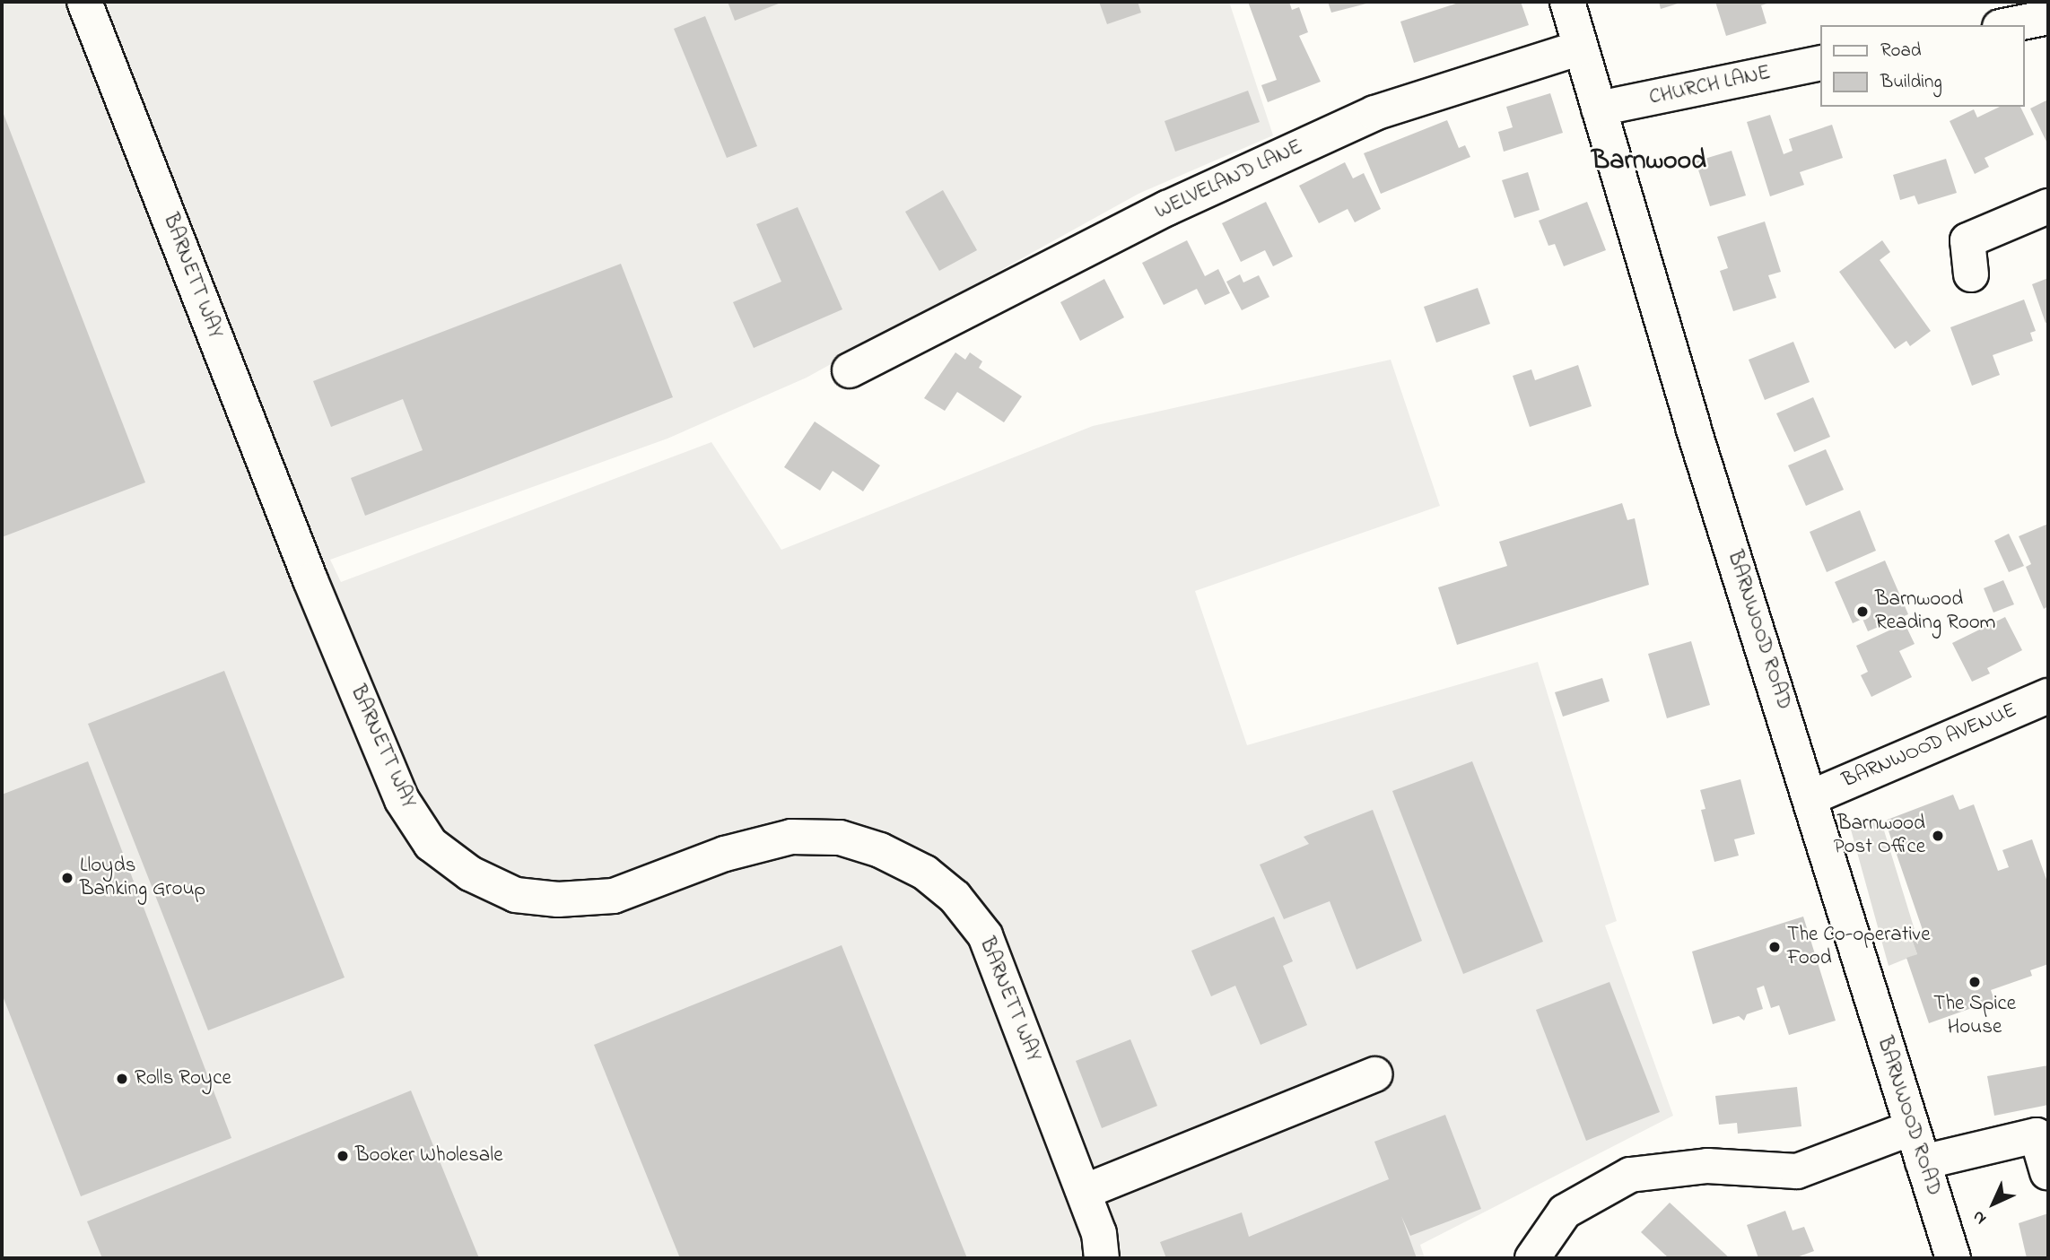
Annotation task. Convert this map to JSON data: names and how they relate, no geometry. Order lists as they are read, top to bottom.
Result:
{
  "streets": {
    "street": [
      "CHURCH LANE",
      "WELVELAND LANE",
      "BARNETT WAY",
      "BARNWOOD ROAD",
      "BARNWOOD AVENUE"
    ]
  },
  "crossings": [
    ["CHURCH LANE", "BARNWOOD ROAD"],
    ["WELVELAND LANE", "BARNWOOD ROAD"],
    ["BARNWOOD ROAD", "BARNWOOD AVENUE"]
  ],
  "districts": ["Barnwood"],
  "places": [
    "Barnwood Reading Room",
    "Barnwood Post Office",
    "Lloyds Banking Group",
    "The Co-operative Food",
    "The Spice House",
    "Rolls Royce",
    "Booker Wholesale"
  ],
  "legend": ["Road", "Building"],
  "north": "bottom left"
}
